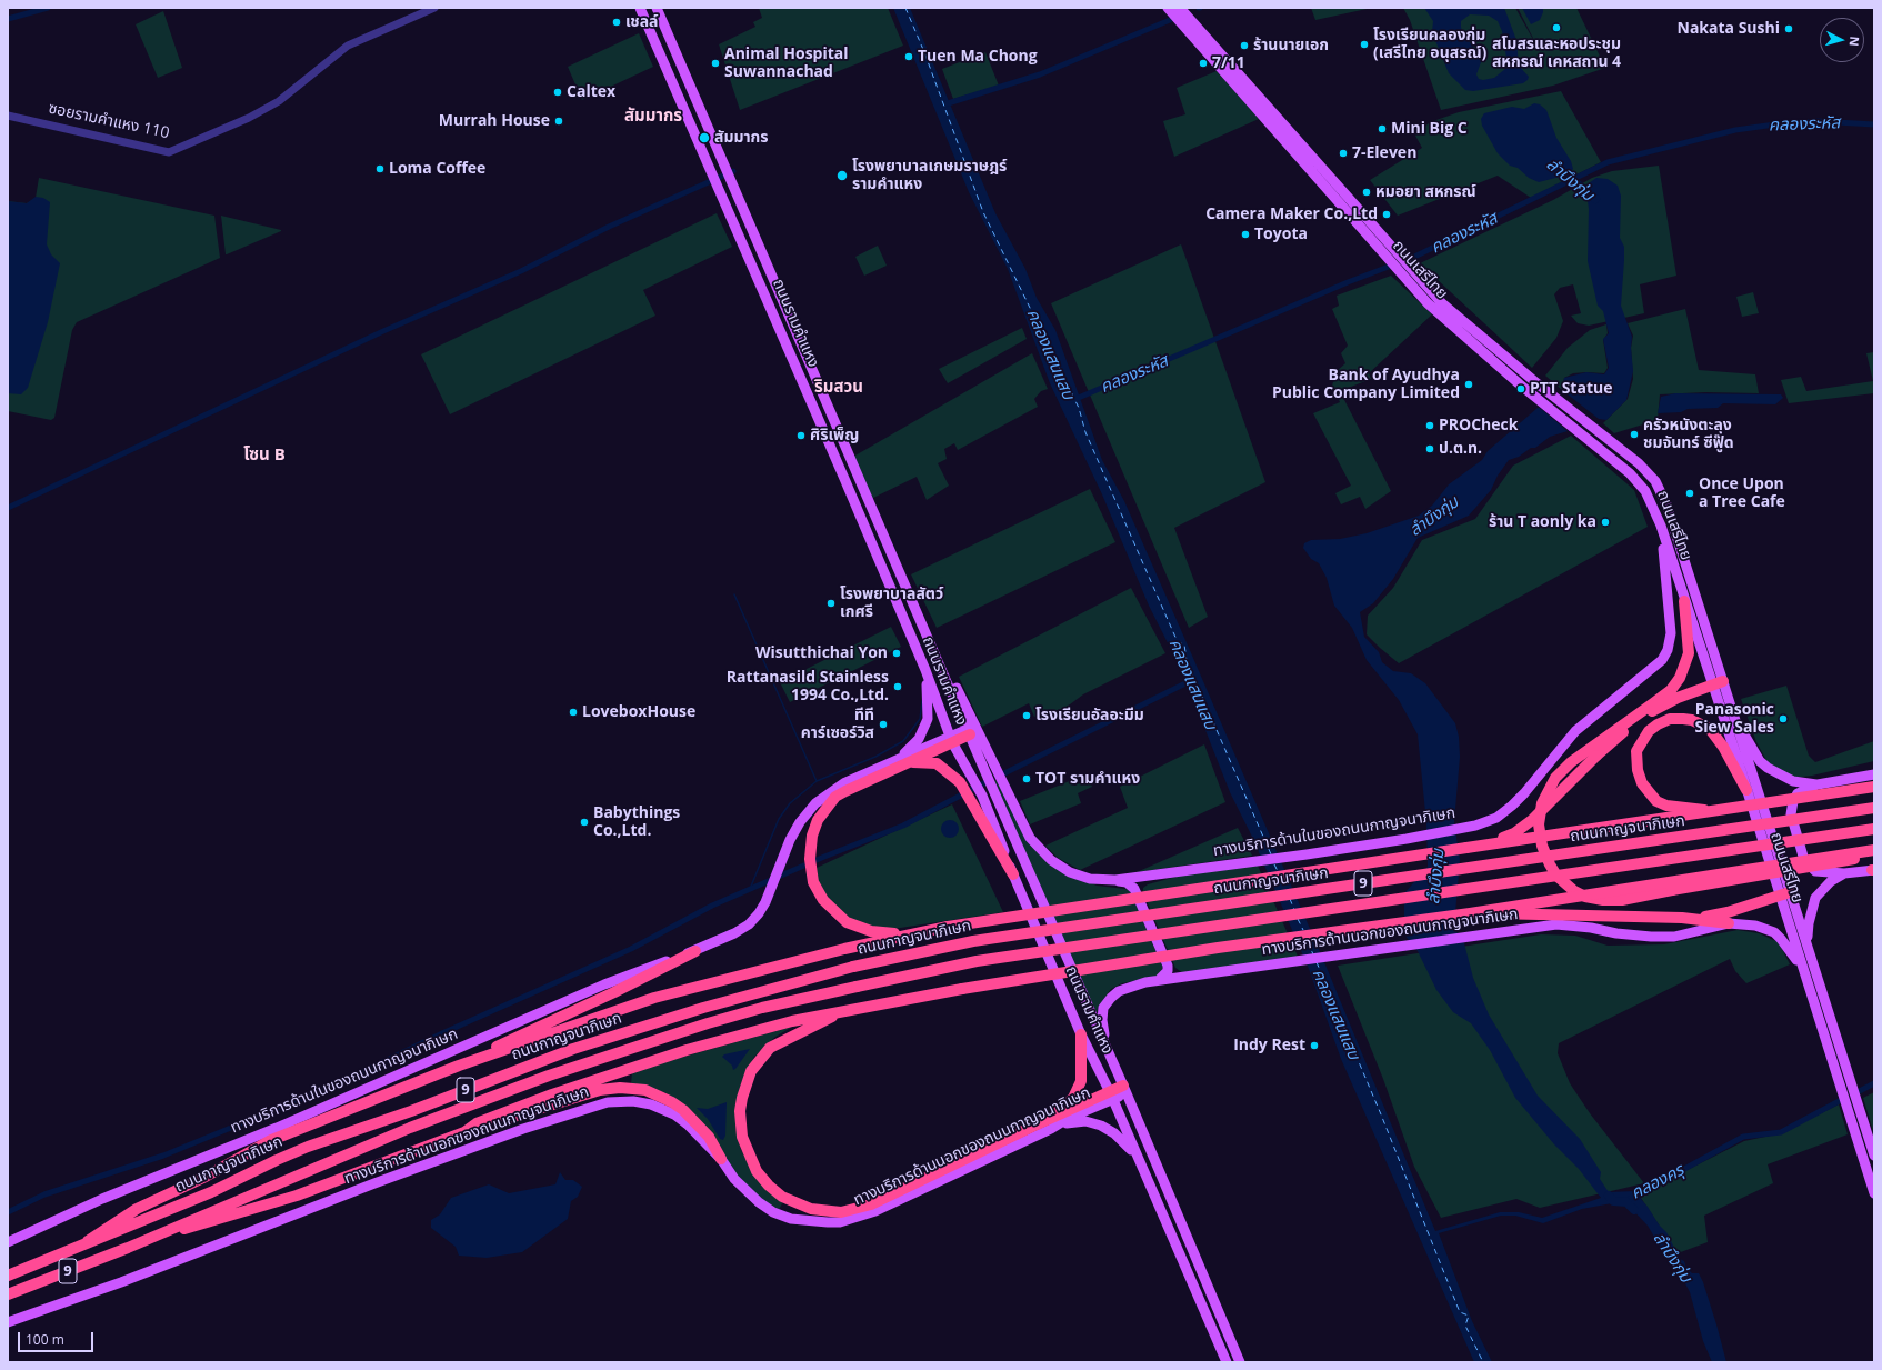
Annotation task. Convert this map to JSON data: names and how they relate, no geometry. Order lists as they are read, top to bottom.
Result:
{
  "streets": {
    "highway": ["ถนนกาญจนาภิเษก", "9"],
    "main road": [
      "ถนนเสรีไทย",
      "ถนนรามคำแหง",
      "ทางบริการด้านในของถนนกาญจนาภิเษก",
      "ทางบริการด้านนอกของถนนกาญจนาภิเษก"
    ],
    "street": ["ซอยรามคำแหง 110"]
  },
  "crossings": [
    ["ถนนเสรีไทย", "ทางบริการด้านในของถนนกาญจนาภิเษก"],
    ["ถนนเสรีไทย", "ทางบริการด้านนอกของถนนกาญจนาภิเษก"],
    ["ถนนรามคำแหง", "ทางบริการด้านในของถนนกาญจนาภิเษก"],
    ["ถนนรามคำแหง", "ทางบริการด้านนอกของถนนกาญจนาภิเษก"]
  ],
  "districts": ["สัมมากร", "ริมสวน", "โซน B"],
  "water": [
    "คลองระหัส",
    "ลำบึงกุ่ม",
    "คลองแสนแสบ",
    "คลองครุ"
  ],
  "places": [
    "เชลล์",
    "สโมสรและหอประชุม สหกรณ์ เคหสถาน 4",
    "Nakata Sushi",
    "โรงเรียนคลองกุ่ม (เสรีไทย อนุสรณ์)",
    "ร้านนายเอก",
    "Tuen Ma Chong",
    "Animal Hospital Suwannachad",
    "7/11",
    "Caltex",
    "Murrah House",
    "Mini Big C",
    "สัมมากร",
    "7-Eleven",
    "Loma Coffee",
    "โรงพยาบาลเกษมราษฎร์ รามคำแหง",
    "หมอยา สหกรณ์",
    "Camera Maker Co.,Ltd",
    "Toyota",
    "Bank of Ayudhya Public Company Limited",
    "PTT Statue",
    "PROCheck",
    "ครัวหนังตะลุง ชมจันทร์ ซีฟู๊ด",
    "ศิริเพ็ญ",
    "ป.ต.ท.",
    "Once Upon a Tree Cafe",
    "ร้าน T aonly ka",
    "โรงพยาบาลสัตว์ เกศรี",
    "Wisutthichai Yon",
    "Rattanasild Stainless 1994 Co.,Ltd.",
    "LoveboxHouse",
    "โรงเรียนอัลอะมีม",
    "Panasonic Siew Sales",
    "ทีที คาร์เซอร์วิส",
    "TOT รามคำแหง",
    "Babythings Co.,Ltd.",
    "Indy Rest"
  ],
  "scale_bar": "100 m",
  "north": "right"
}
